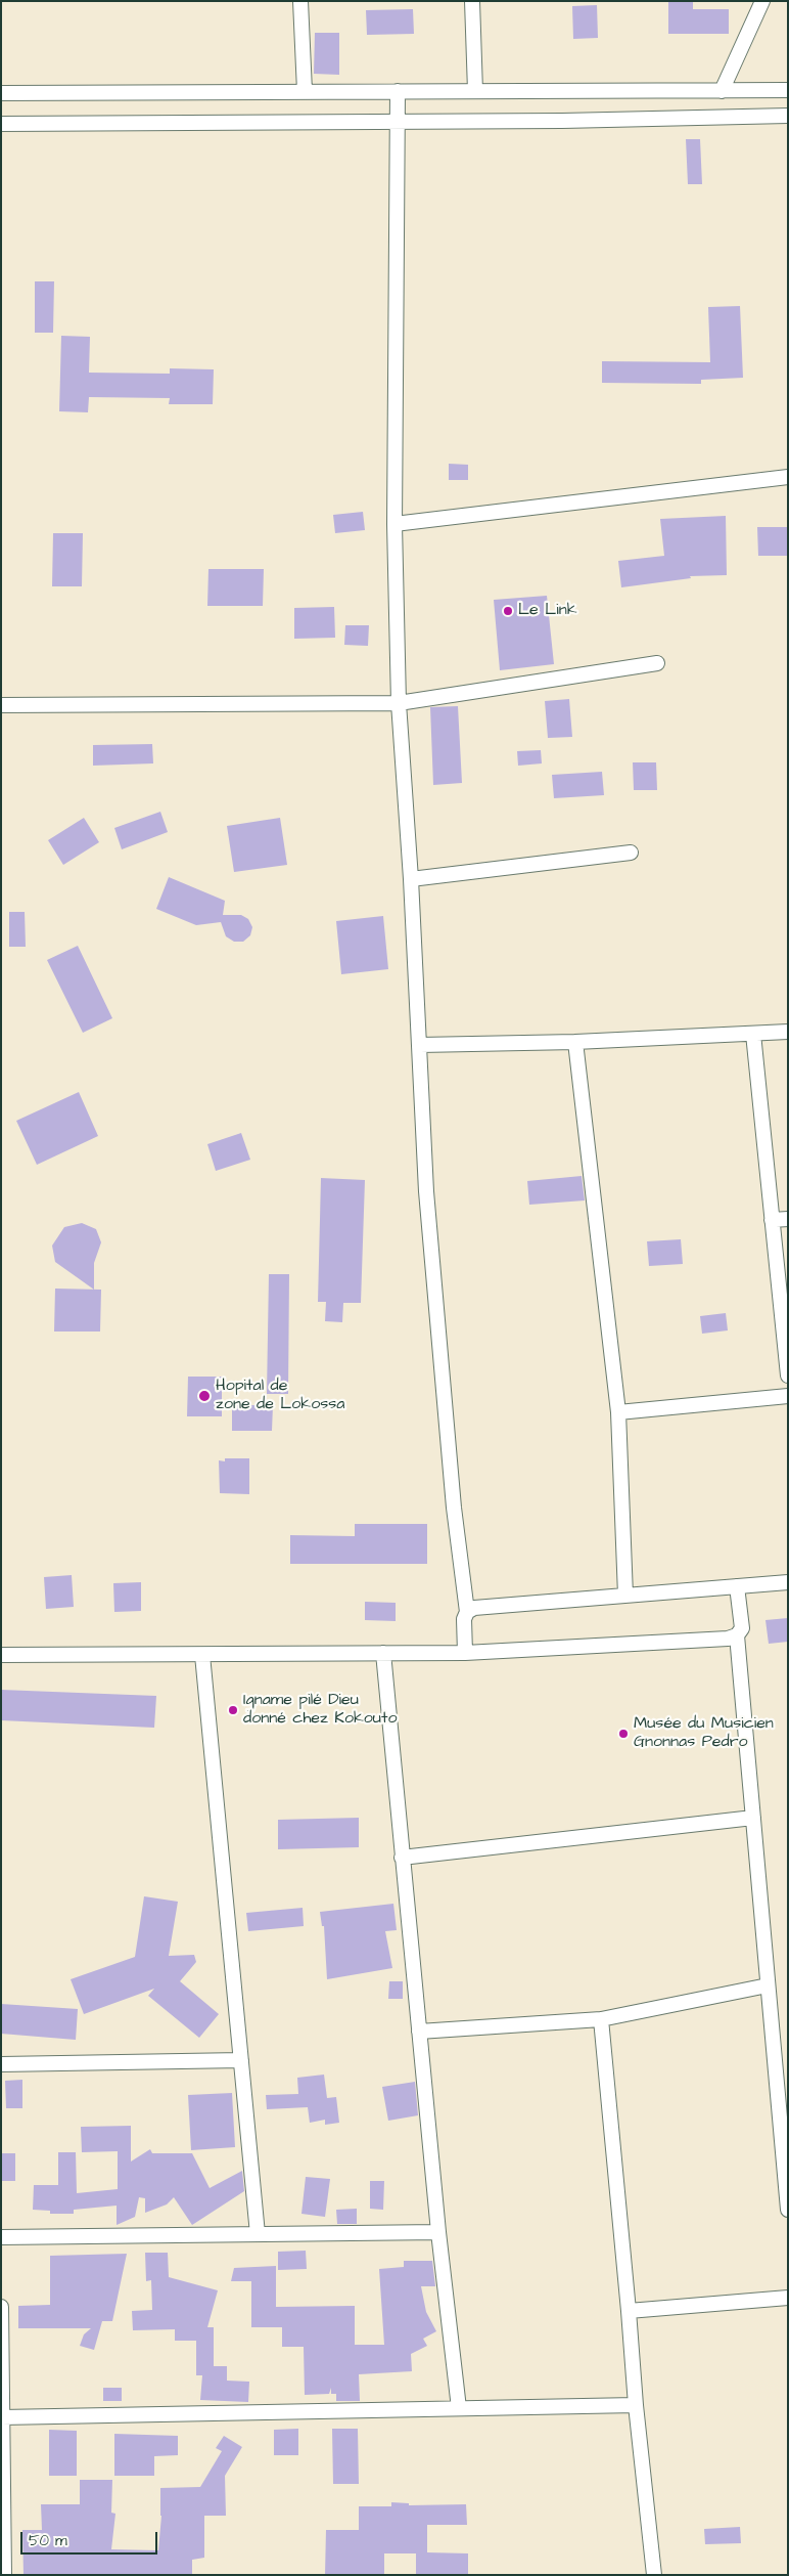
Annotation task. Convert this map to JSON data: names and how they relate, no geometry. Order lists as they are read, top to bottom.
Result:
{
  "places": [
    "Le Link",
    "Hopital de zone de Lokossa",
    "Igname pilé Dieu donné chez Kokouto",
    "Musée du Musicien Gnonnas Pedro"
  ],
  "scale_bar": "50 m"
}
